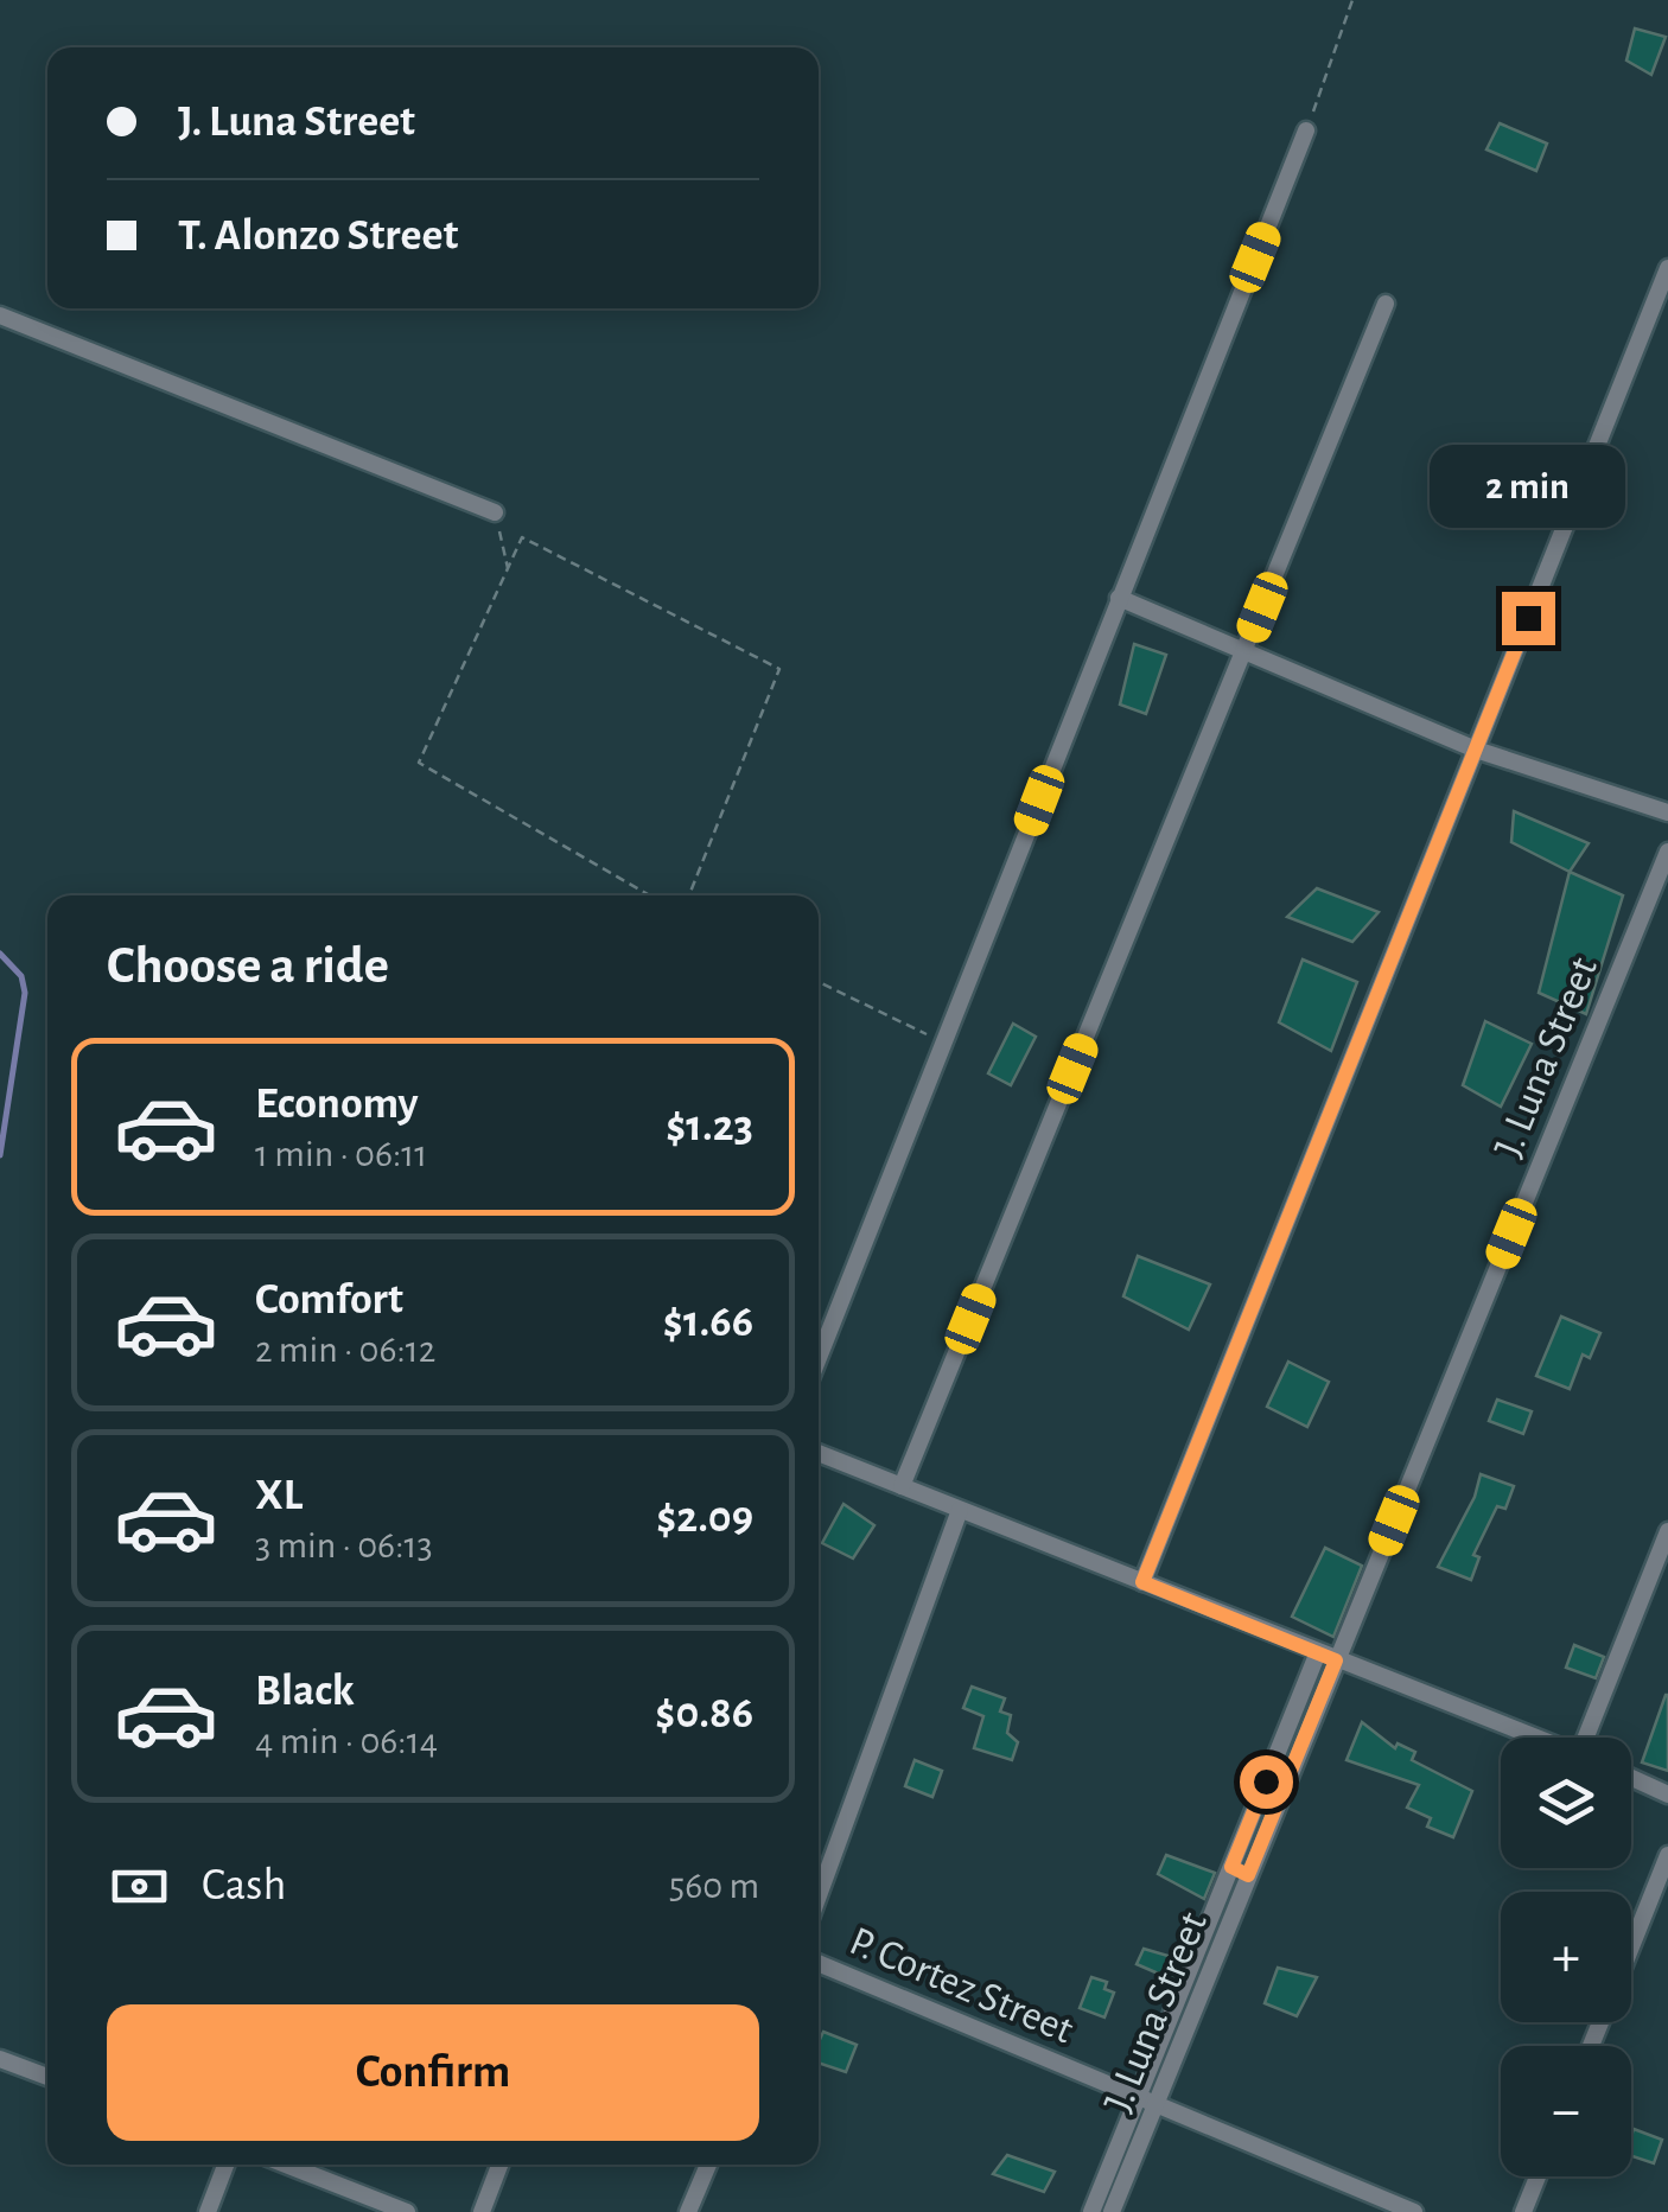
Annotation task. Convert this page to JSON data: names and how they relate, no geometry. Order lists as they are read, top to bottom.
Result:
{
  "streets": {
    "street": ["J. Luna Street", "P. Cortez Street"]
  },
  "crossings": [
    ["J. Luna Street", "P. Cortez Street"]
  ],
  "page": {
    "banner": ["J. Luna Street", "T. Alonzo Street"],
    "bubble": "2 min",
    "heading": "Choose a ride",
    "list": [
      {
        "name": "Economy",
        "note": "1 min · 06:11",
        "value": "$1.23"
      },
      {
        "name": "Comfort",
        "note": "2 min · 06:12",
        "value": "$1.66"
      },
      {
        "name": "XL",
        "note": "3 min · 06:13",
        "value": "$2.09"
      },
      {
        "name": "Black",
        "note": "4 min · 06:14",
        "value": "$0.86"
      }
    ],
    "map_buttons": ["+", "−"],
    "pay": ["Cash", "560 m"],
    "buttons": "Confirm"
  }
}
